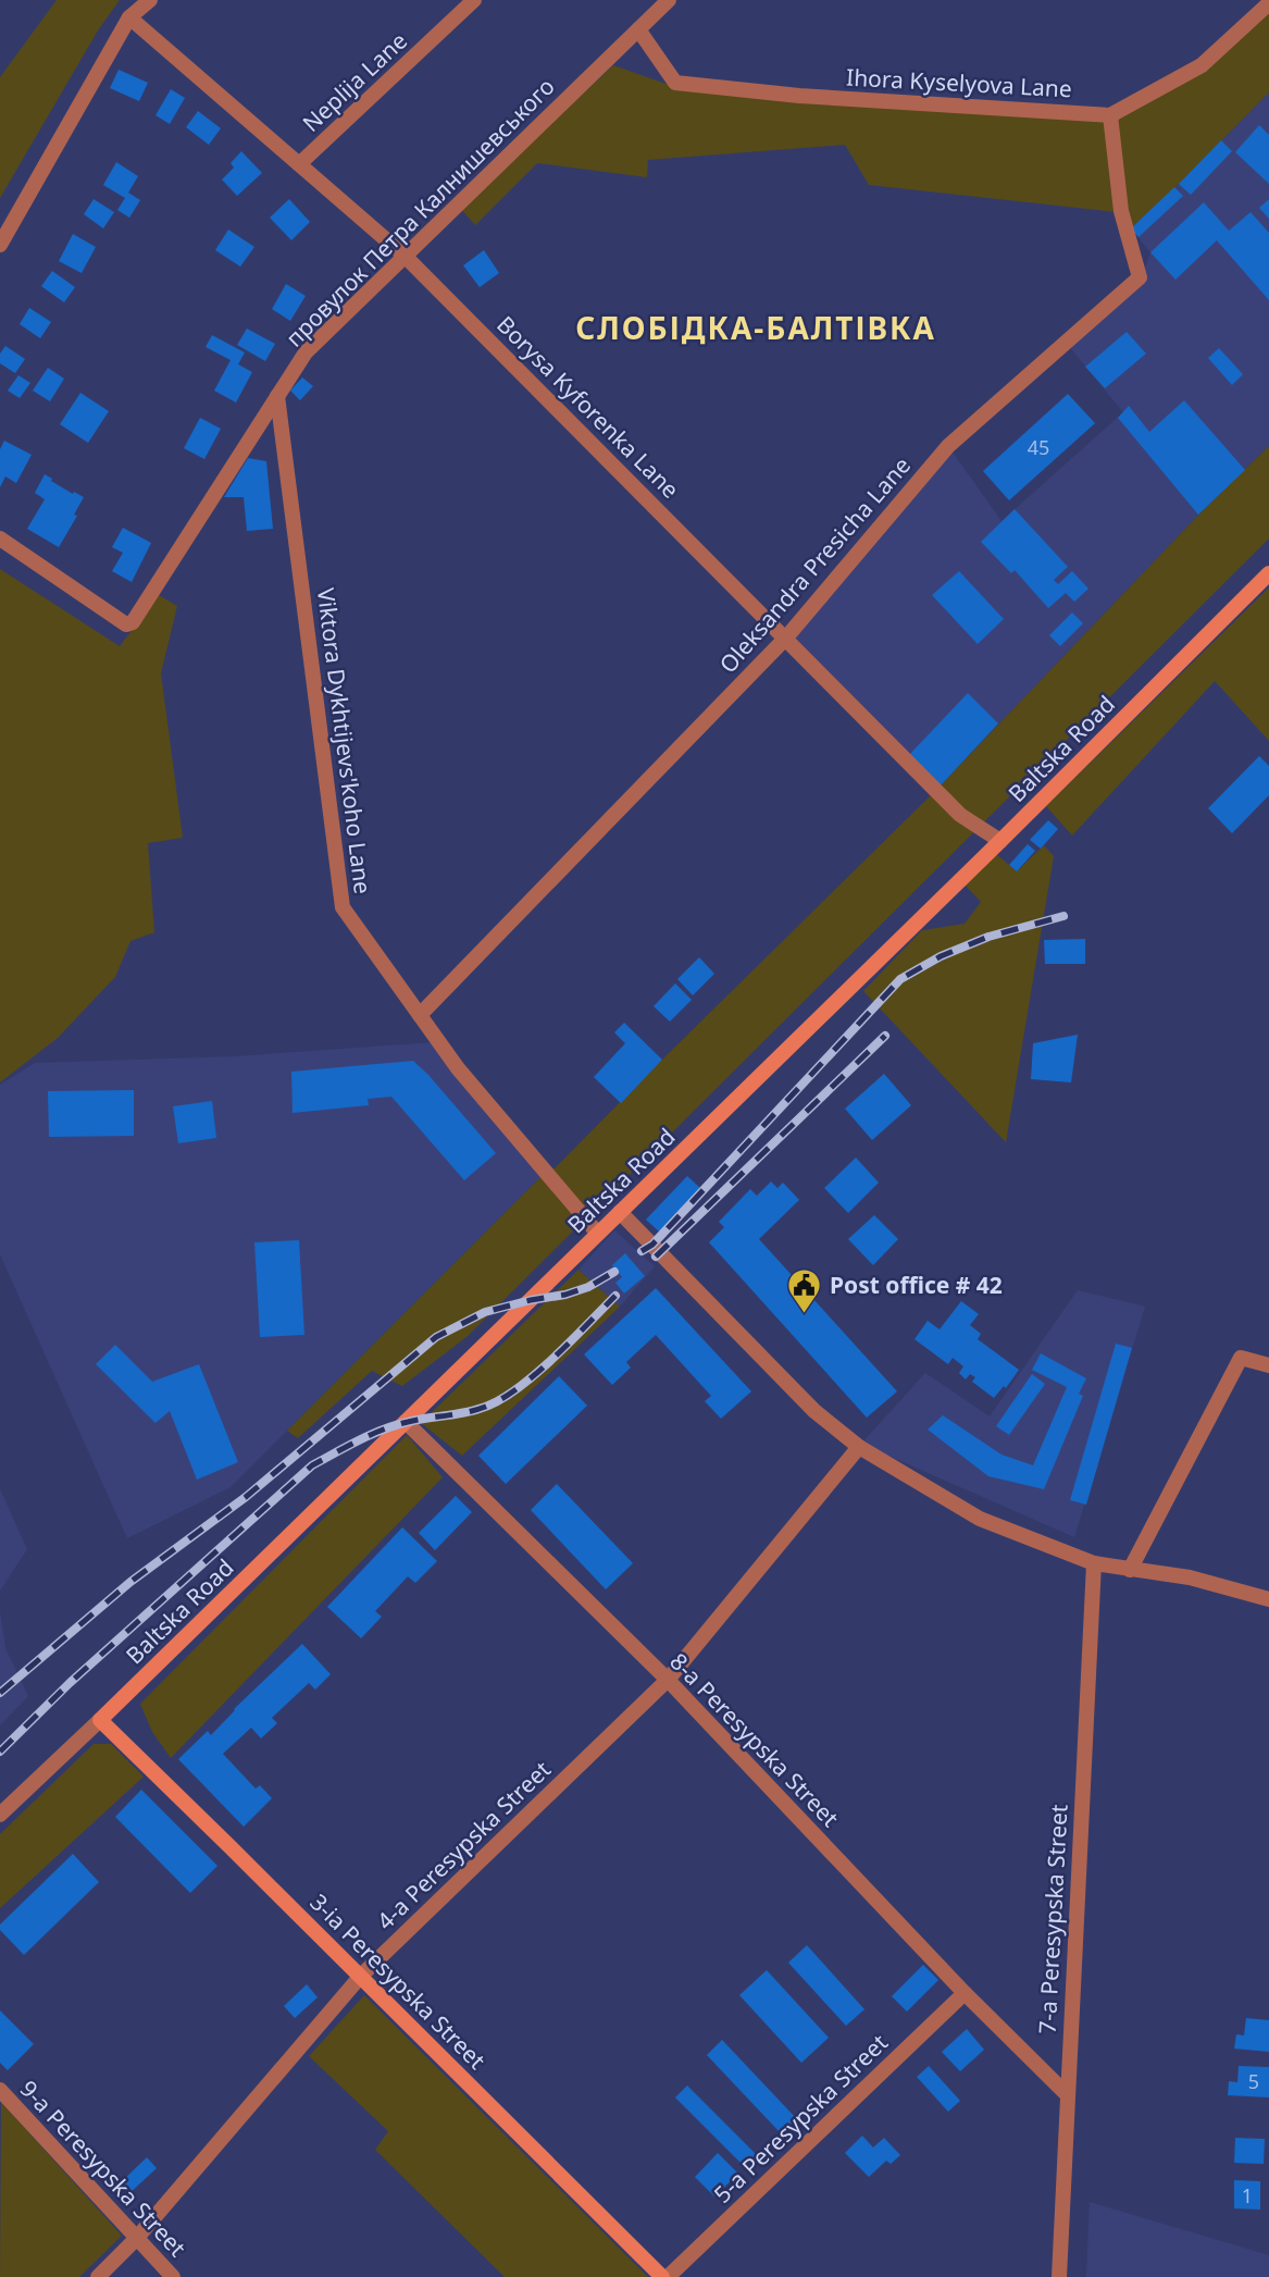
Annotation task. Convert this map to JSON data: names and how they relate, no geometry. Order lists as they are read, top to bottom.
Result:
{
  "streets": {
    "main road": ["Baltska Road", "3-ia Peresypska Street"],
    "street": [
      "Neplija Lane",
      "Ihora Kyselyova Lane",
      "провулок Петра Калнишевського",
      "Borysa Kyforenka Lane",
      "Oleksandra Presicha Lane",
      "Viktora Dykhtijevs'koho Lane",
      "8-a Peresypska Street",
      "4-a Peresypska Street",
      "7-a Peresypska Street",
      "5-a Peresypska Street",
      "9-a Peresypska Street"
    ]
  },
  "crossings": [
    ["Neplija Lane", "Borysa Kyforenka Lane"],
    ["Ihora Kyselyova Lane", "провулок Петра Калнишевського"],
    ["Ihora Kyselyova Lane", "Oleksandra Presicha Lane"],
    ["провулок Петра Калнишевського", "Borysa Kyforenka Lane"],
    ["провулок Петра Калнишевського", "Viktora Dykhtijevs'koho Lane"],
    ["Borysa Kyforenka Lane", "Oleksandra Presicha Lane"],
    ["Borysa Kyforenka Lane", "Baltska Road"],
    ["Oleksandra Presicha Lane", "Viktora Dykhtijevs'koho Lane"],
    ["Viktora Dykhtijevs'koho Lane", "Baltska Road"],
    ["Baltska Road", "8-a Peresypska Street"],
    ["Baltska Road", "3-ia Peresypska Street"],
    ["8-a Peresypska Street", "4-a Peresypska Street"],
    ["8-a Peresypska Street", "7-a Peresypska Street"],
    ["8-a Peresypska Street", "5-a Peresypska Street"],
    ["4-a Peresypska Street", "3-ia Peresypska Street"],
    ["4-a Peresypska Street", "9-a Peresypska Street"],
    ["3-ia Peresypska Street", "5-a Peresypska Street"]
  ],
  "districts": ["СЛОБІДКА-БАЛТІВКА"],
  "places": {
    "public building": ["Post office # 42"]
  },
  "house_numbers": ["45", "5", "1"]
}
